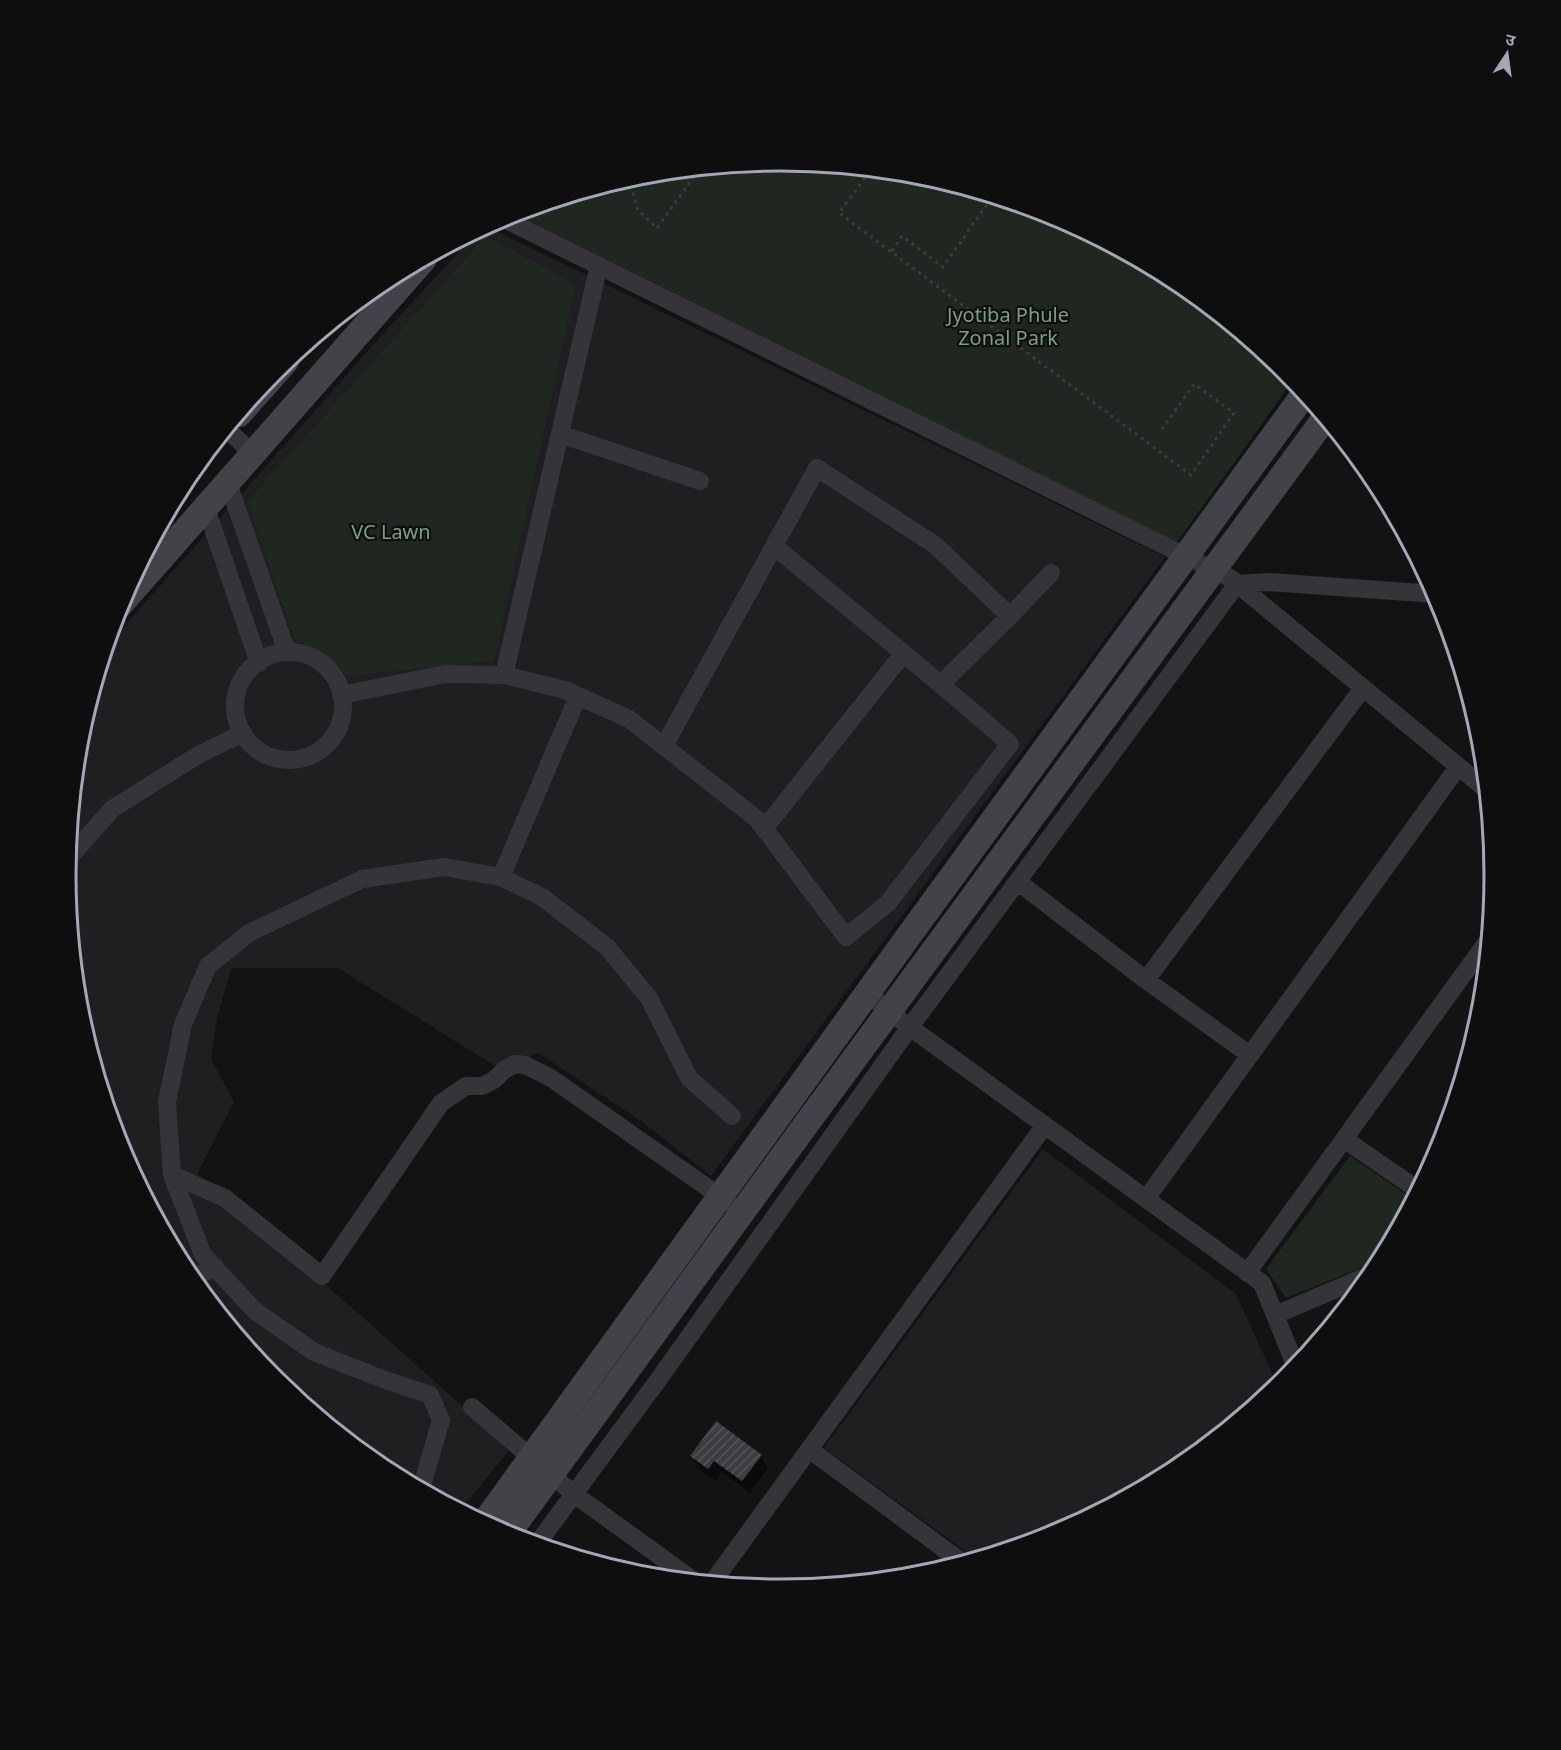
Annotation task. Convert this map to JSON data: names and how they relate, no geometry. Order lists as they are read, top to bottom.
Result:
{
  "parks": ["Jyotiba Phule Zonal Park", "VC Lawn"],
  "north": "top"
}
